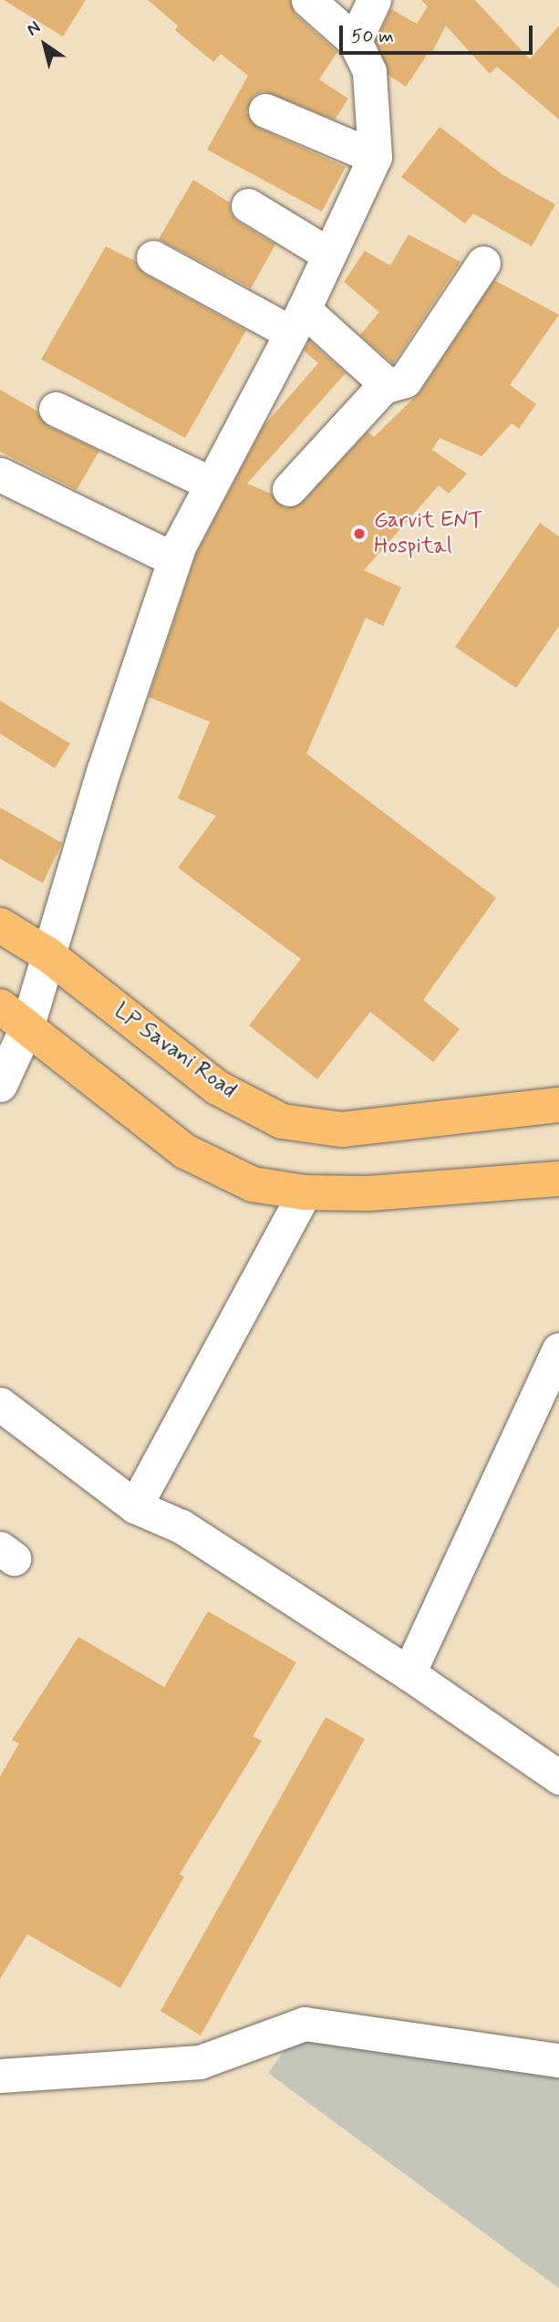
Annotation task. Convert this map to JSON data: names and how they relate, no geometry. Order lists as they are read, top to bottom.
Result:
{
  "streets": {
    "main road": ["LP Savani Road"]
  },
  "places": ["Garvit ENT Hospital"],
  "scale_bar": "50 m",
  "north": "top left"
}
